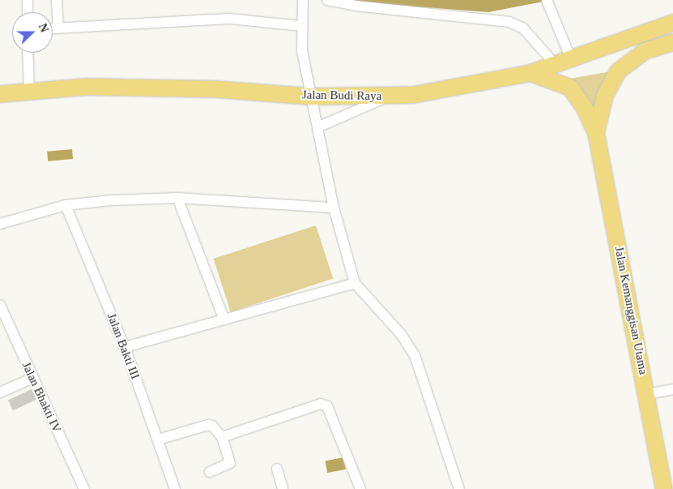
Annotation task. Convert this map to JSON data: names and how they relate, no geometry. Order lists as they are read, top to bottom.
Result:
{
  "streets": {
    "main road": ["Jalan Budi Raya", "Jalan Kemanggisan Utama"],
    "street": ["Jalan Bakti III", "Jalan Bhakti IV"]
  },
  "crossings": [
    ["Jalan Budi Raya", "Jalan Kemanggisan Utama"]
  ],
  "north": "right"
}
